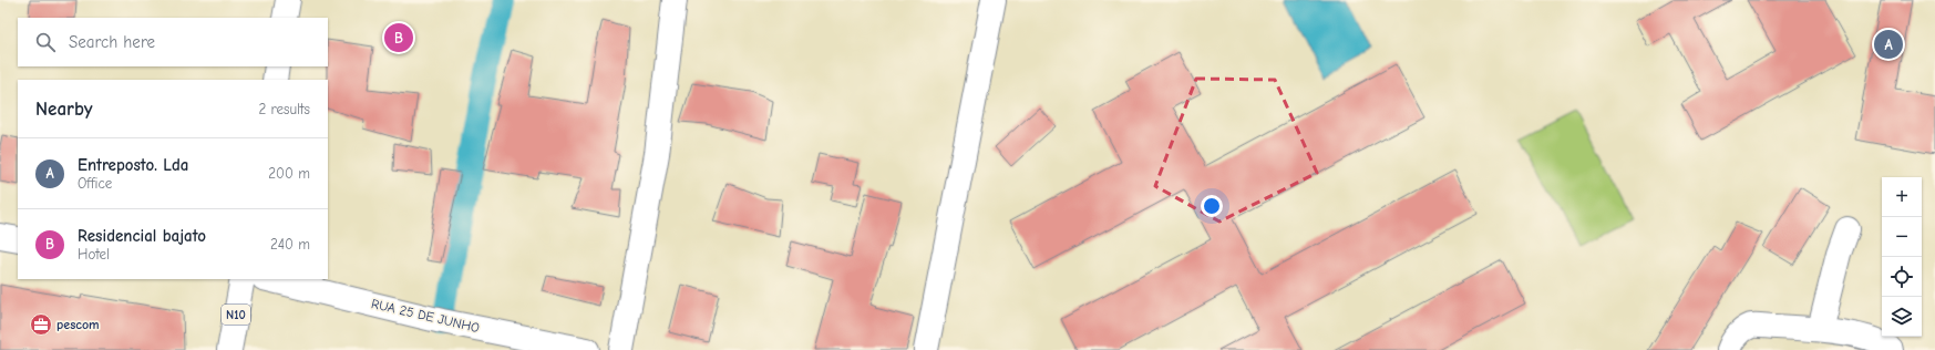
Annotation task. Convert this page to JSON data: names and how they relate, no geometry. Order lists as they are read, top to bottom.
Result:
{
  "streets": {
    "street": ["N10", "RUA 25 DE JUNHO"]
  },
  "places": {
    "office": ["pescom"]
  },
  "page": {
    "search": "Search here",
    "pins": ["B", "A"],
    "heading": ["Nearby", "2 results"],
    "list": [
      {
        "mark": "A",
        "name": "Entreposto. Lda",
        "note": "Office",
        "value": "200 m"
      },
      {
        "mark": "B",
        "name": "Residencial bajato",
        "note": "Hotel",
        "value": "240 m"
      }
    ],
    "map_buttons": ["+", "−"]
  }
}
